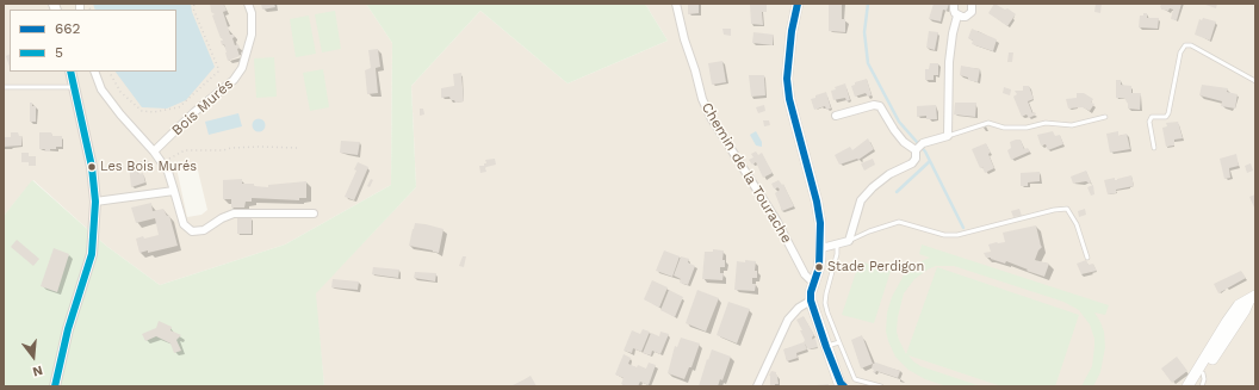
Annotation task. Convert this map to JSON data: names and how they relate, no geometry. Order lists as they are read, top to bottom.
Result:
{
  "streets": {
    "street": ["Bois Murés", "Chemin de la Tourache"]
  },
  "places": ["Les Bois Murés", "Stade Perdigon"],
  "lines": ["transit line 662", "transit line 5"],
  "legend": ["662", "5"],
  "north": "bottom"
}
